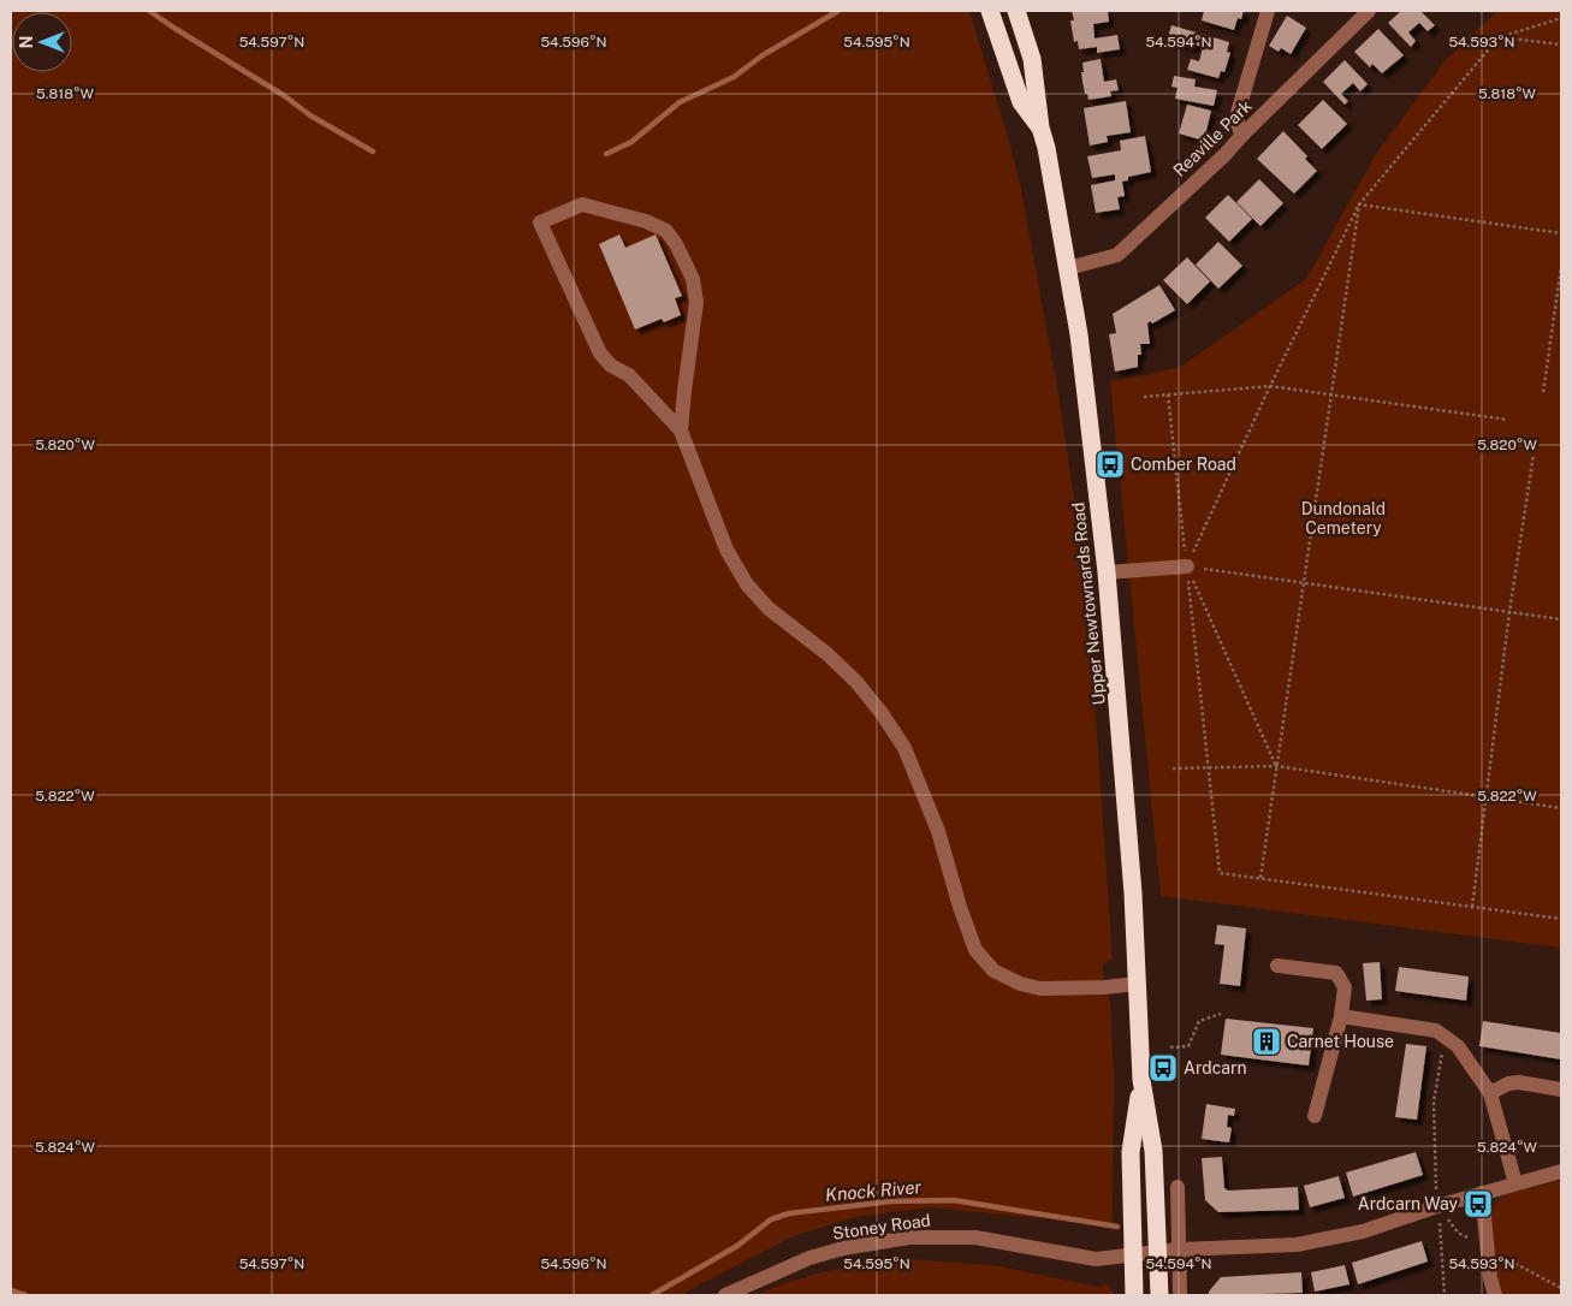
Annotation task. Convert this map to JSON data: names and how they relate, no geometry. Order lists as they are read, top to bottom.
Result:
{
  "streets": {
    "highway": ["Upper Newtownards Road"],
    "street": ["Reaville Park", "Stoney Road"]
  },
  "crossings": [
    ["Reaville Park", "Upper Newtownards Road"],
    ["Upper Newtownards Road", "Stoney Road"]
  ],
  "water": ["Knock River"],
  "parks": ["Dundonald Cemetery"],
  "places": {
    "bus stop": ["Comber Road", "Ardcarn", "Ardcarn Way"],
    "building": ["Carnet House"]
  },
  "north": "left",
  "coordinates": [
    "54.597°N",
    "54.596°N",
    "54.595°N",
    "54.594°N",
    "54.593°N",
    "5.818°W",
    "5.820°W",
    "5.822°W",
    "5.824°W"
  ]
}
